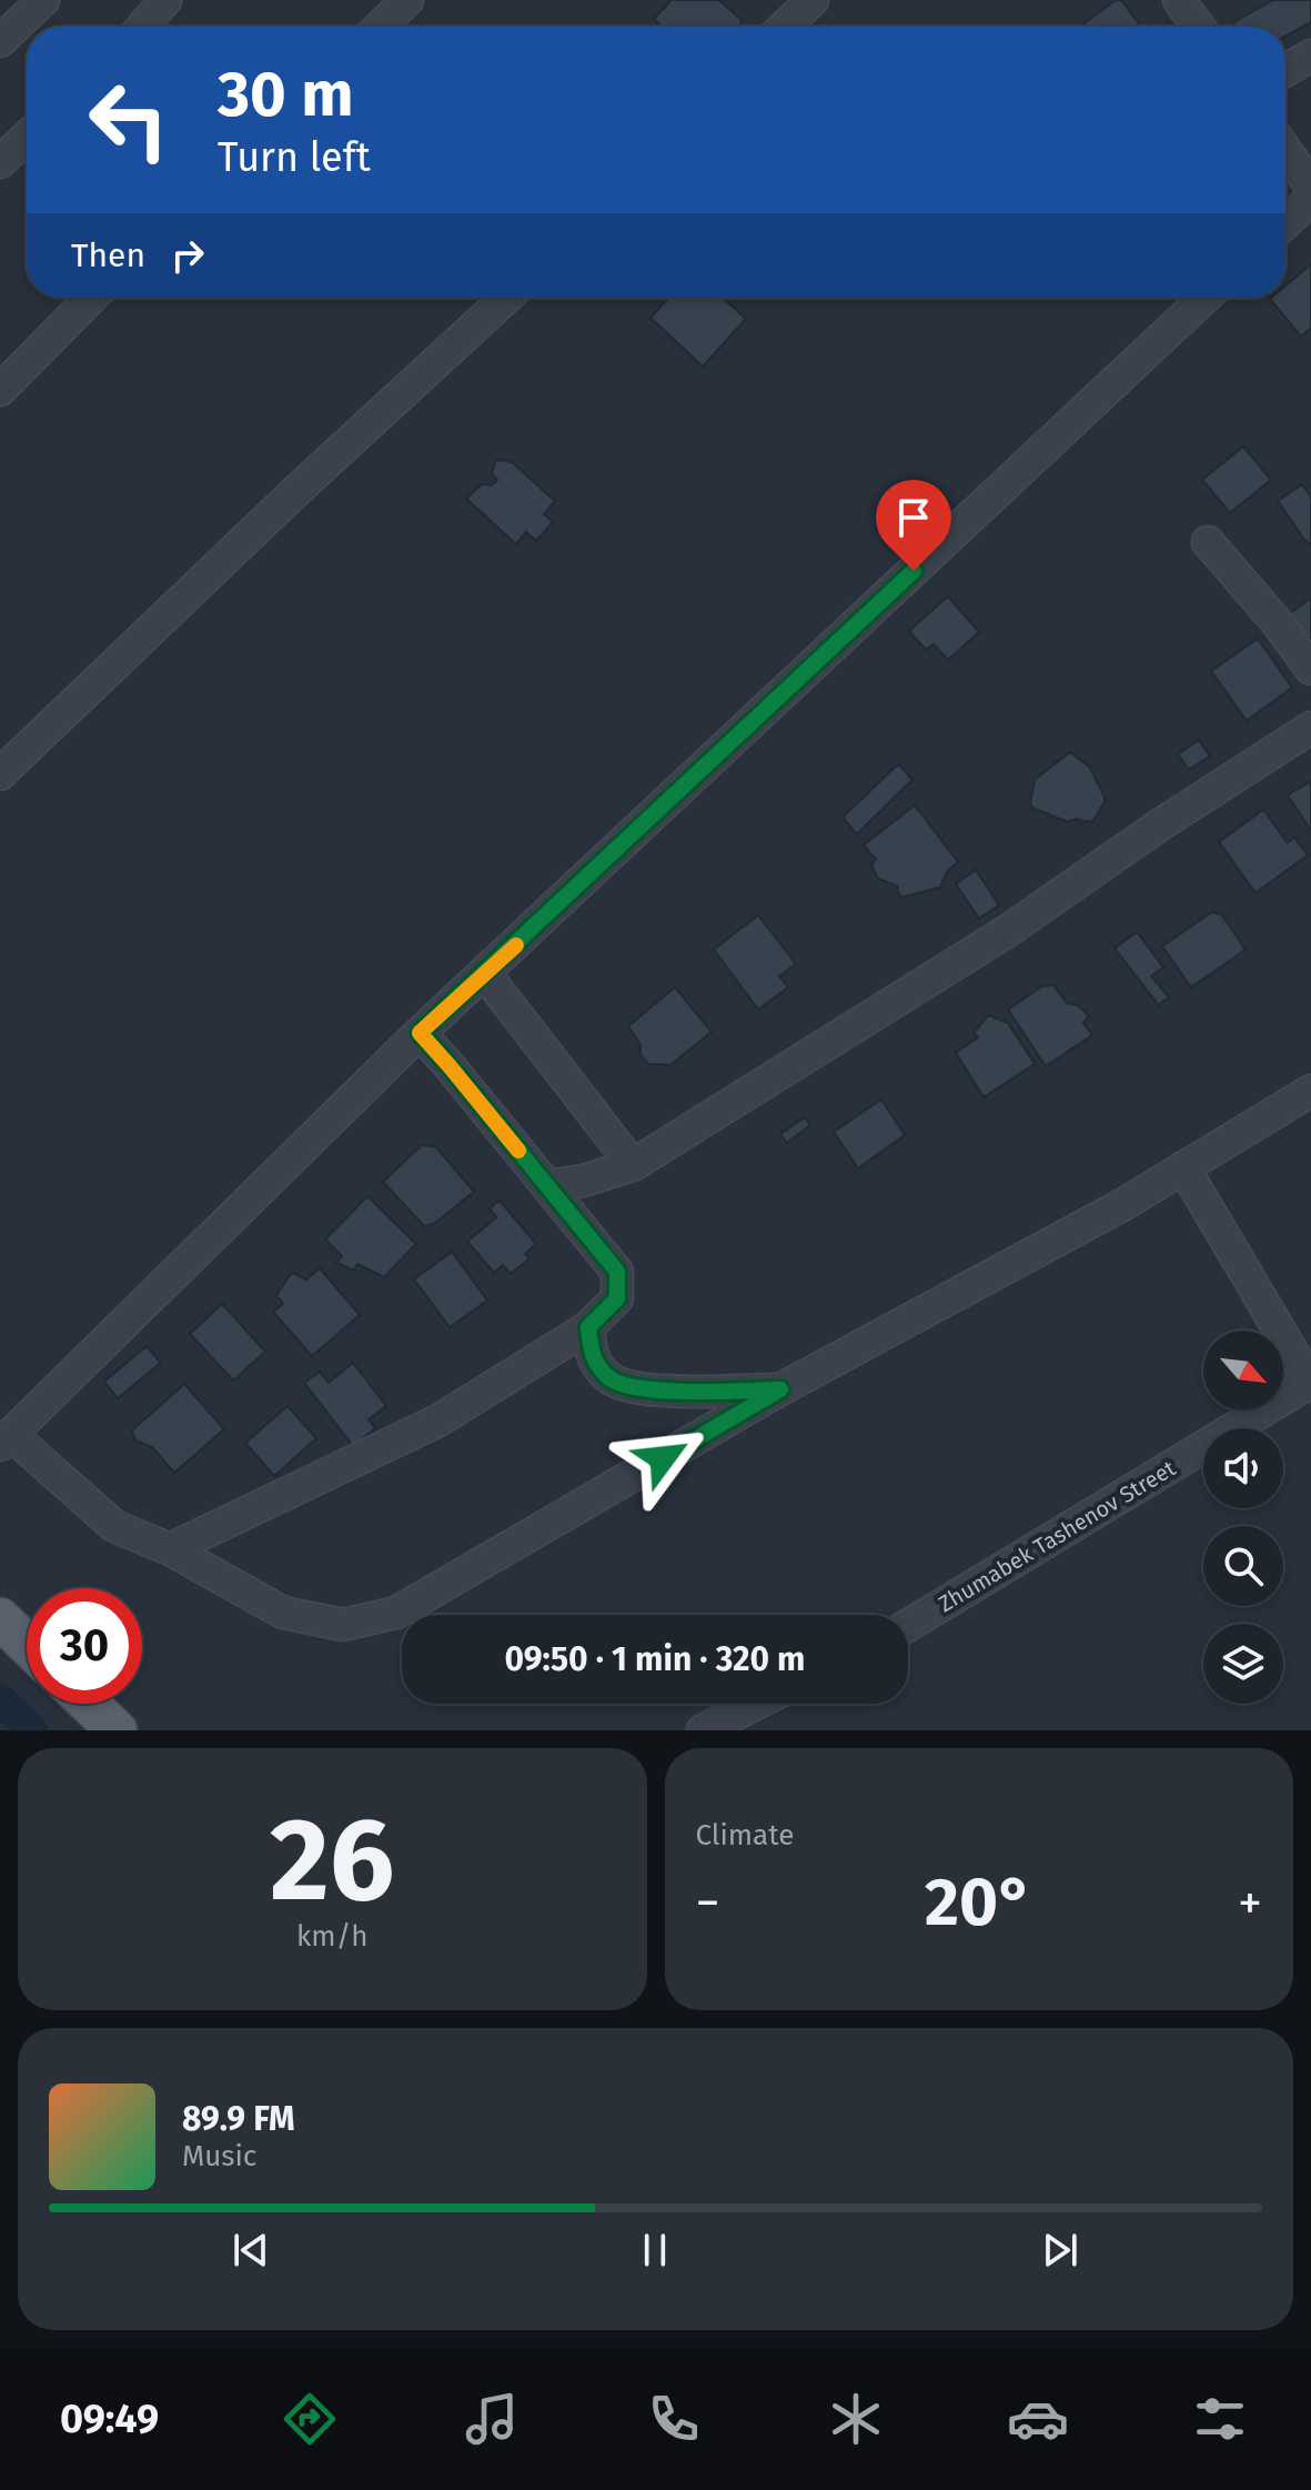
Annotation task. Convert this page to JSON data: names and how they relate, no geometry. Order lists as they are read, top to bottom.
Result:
{
  "streets": {
    "street": ["Zhumabek Tashenov Street"]
  },
  "north": "bottom right",
  "page": {
    "turn": ["30 m", "Turn left"],
    "then": "Then",
    "limit": "30",
    "trip": "09:50 · 1 min · 320 m",
    "tile": [
      ["26", "km/h"],
      "Climate"
    ],
    "heat": ["−", "20°", "+"],
    "song": ["89.9 FM", "Music"],
    "tabs": "09:49"
  }
}
